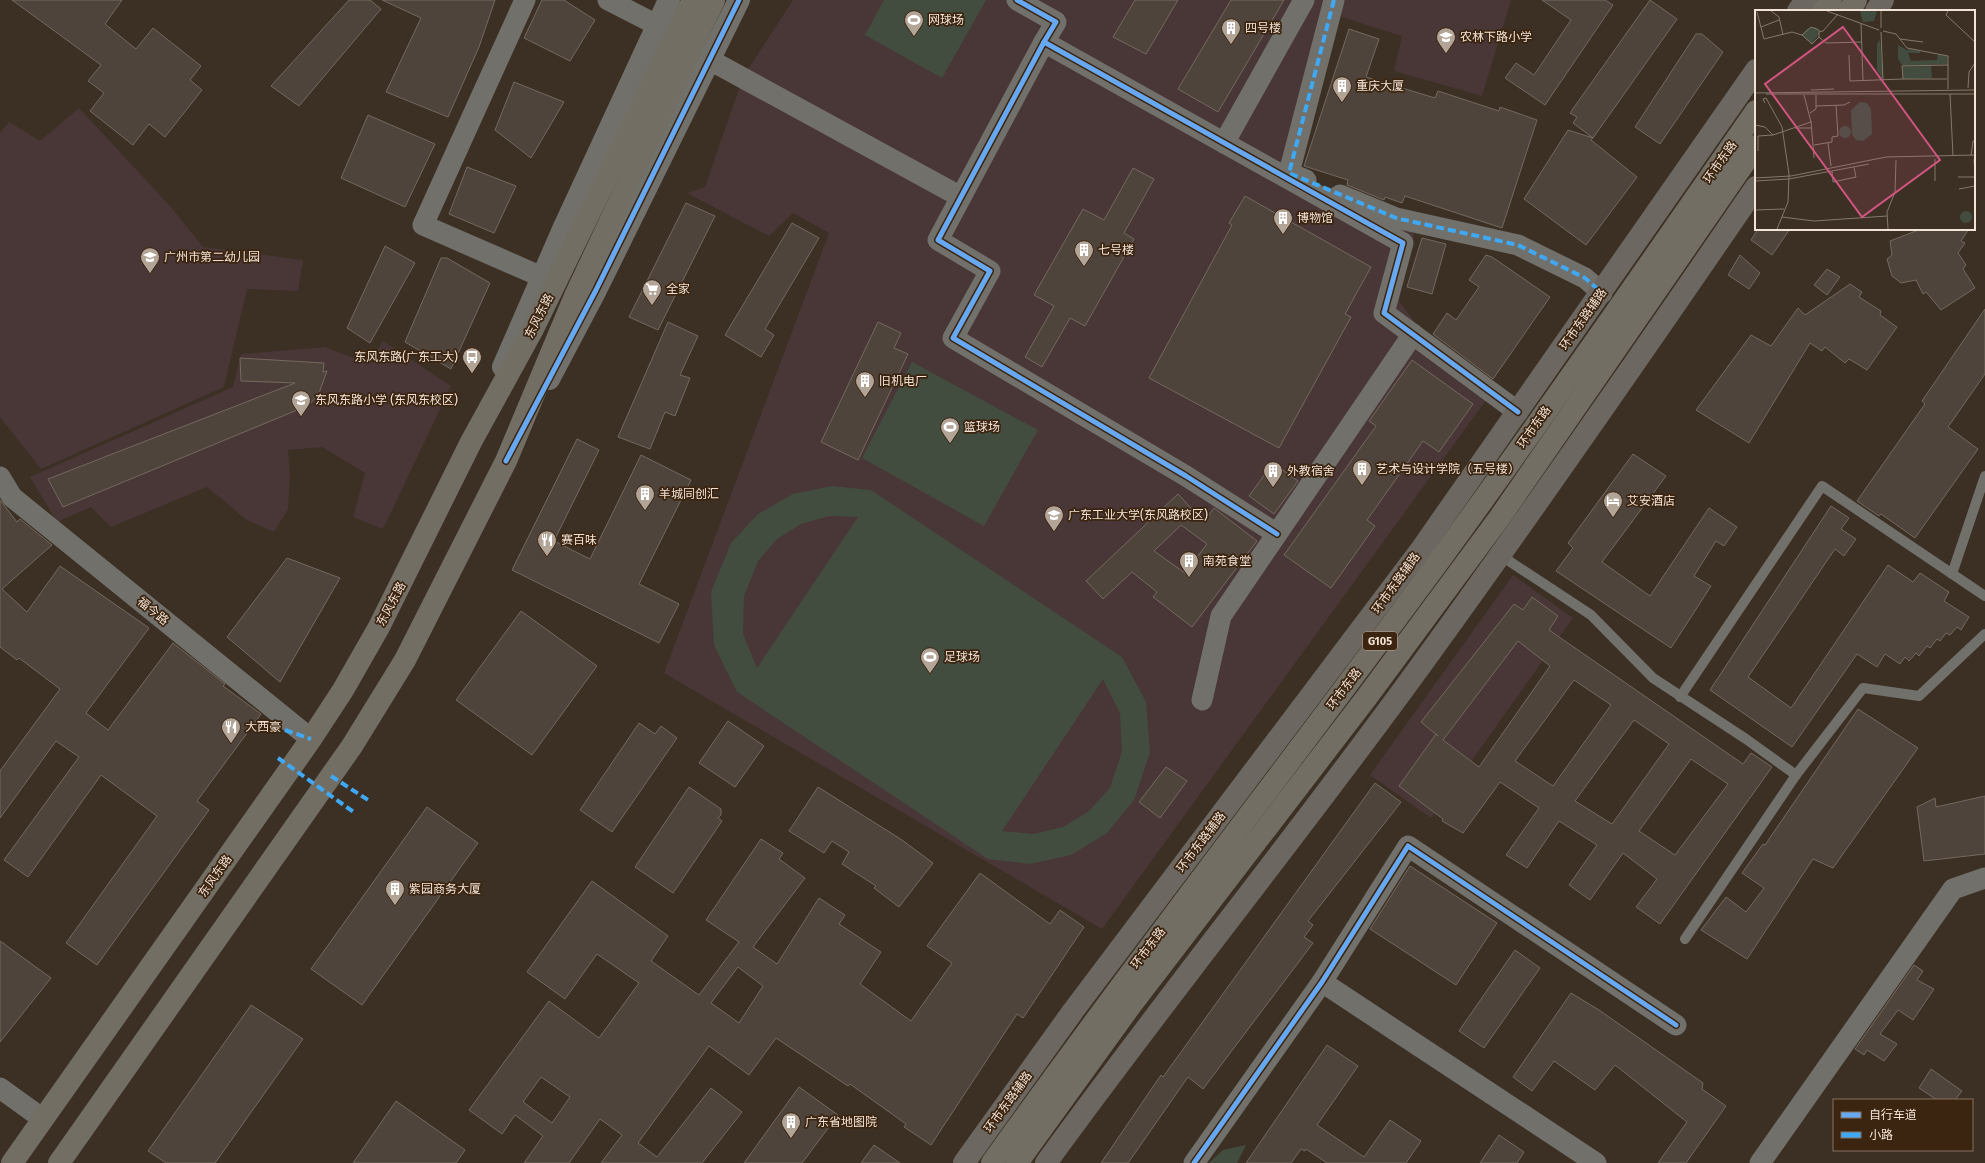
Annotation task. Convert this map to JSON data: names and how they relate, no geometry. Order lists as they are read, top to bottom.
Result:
{
  "streets": {
    "highway": ["环市东路", "东风东路", "G105"],
    "main road": ["环市东路辅路"],
    "street": ["福今路"]
  },
  "crossings": [
    ["东风东路", "福今路"]
  ],
  "places": {
    "sports": ["网球场", "篮球场", "足球场"],
    "building": [
      "四号楼",
      "重庆大厦",
      "博物馆",
      "七号楼",
      "旧机电厂",
      "艺术与设计学院（五号楼）",
      "外教宿舍",
      "羊城同创汇",
      "南苑食堂",
      "紫园商务大厦",
      "广东省地图院"
    ],
    "school or university": [
      "农林下路小学",
      "广州市第二幼儿园",
      "东风东路小学 (东风东校区)",
      "广东工业大学(东风路校区)"
    ],
    "supermarket": ["全家"],
    "bus stop": ["东风东路(广东工大)"],
    "hotel": ["艾安酒店"],
    "restaurant": ["赛百味", "大西豪"]
  },
  "legend": ["自行车道", "小路"]
}
